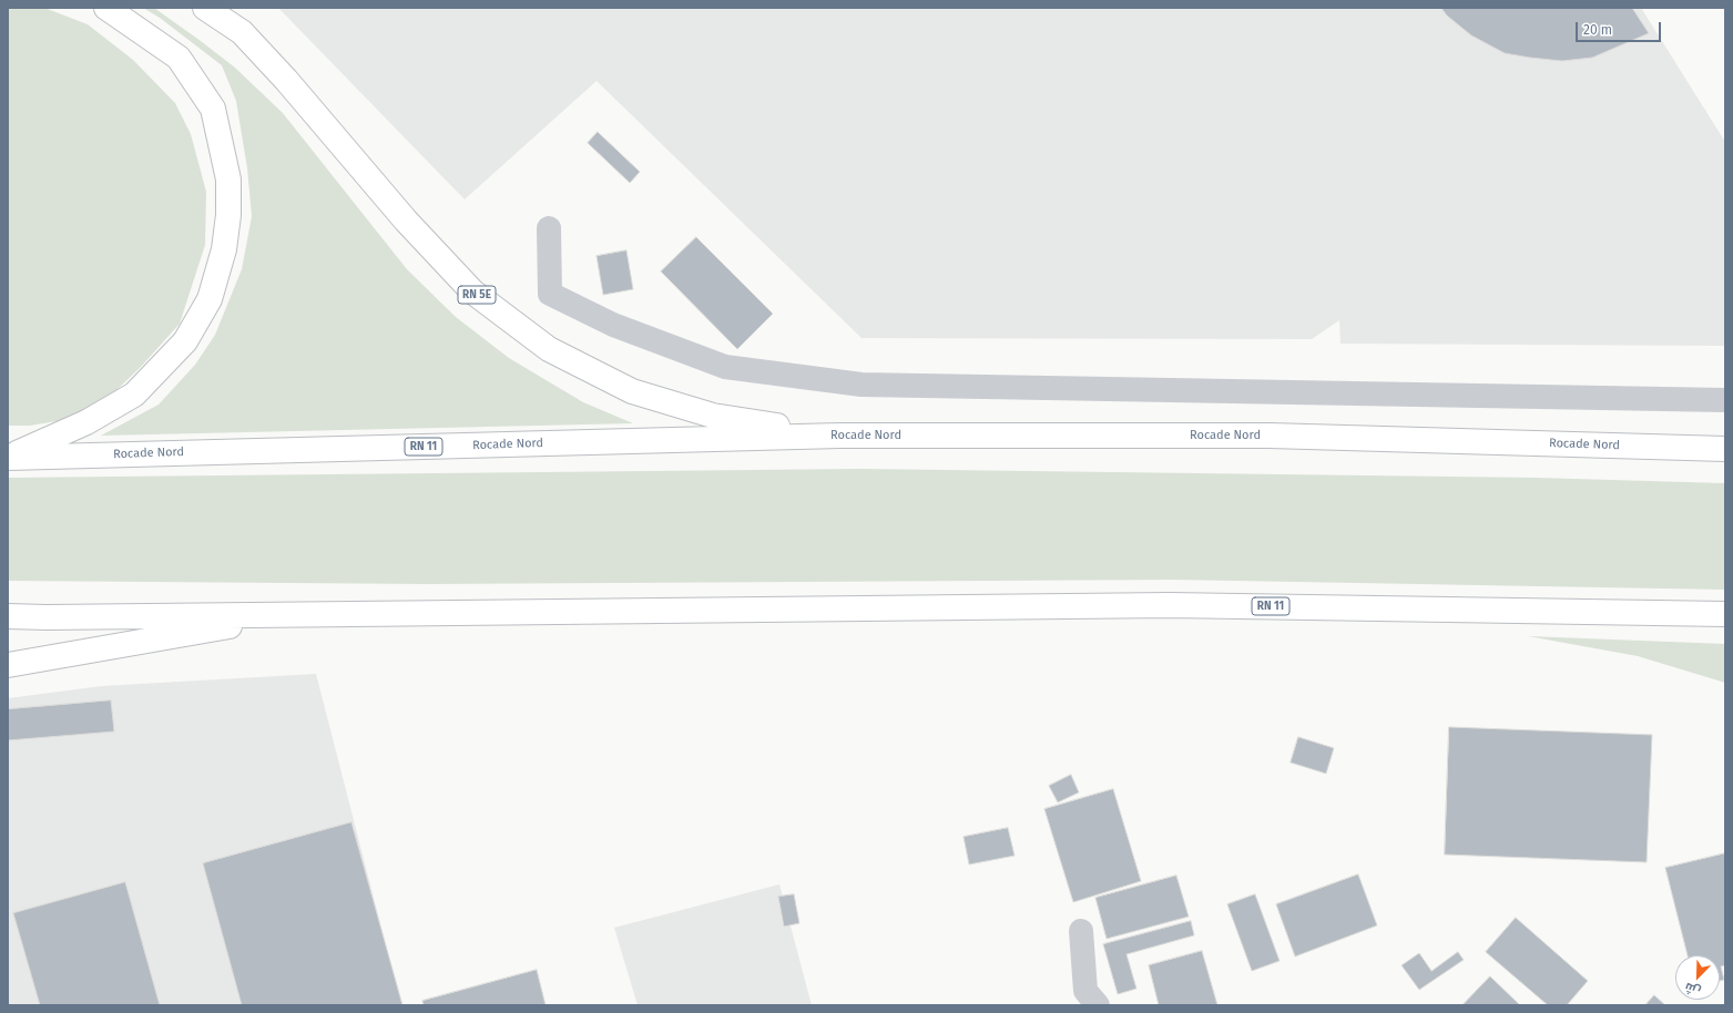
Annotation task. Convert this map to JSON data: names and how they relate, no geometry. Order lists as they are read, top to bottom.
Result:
{
  "streets": {
    "highway": ["RN 5E", "Rocade Nord", "RN 11"]
  },
  "crossings": [
    ["RN 5E", "Rocade Nord"]
  ],
  "scale_bar": "20 m",
  "north": "bottom left"
}
